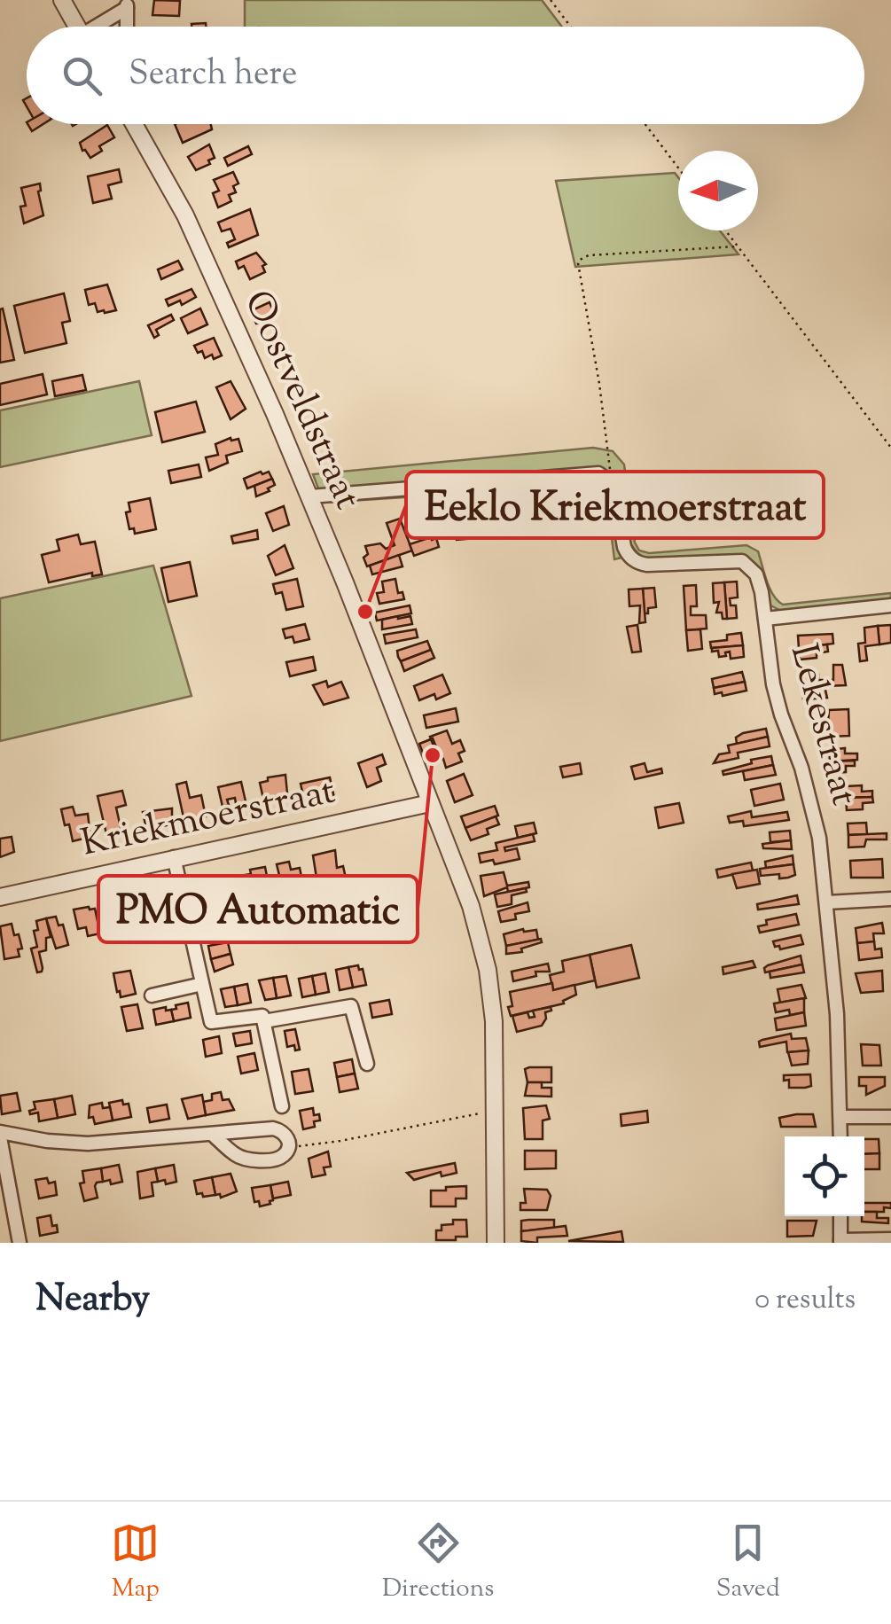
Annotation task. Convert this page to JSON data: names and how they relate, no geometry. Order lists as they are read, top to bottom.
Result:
{
  "streets": {
    "street": ["Oostveldstraat", "Lekestraat", "Kriekmoerstraat"]
  },
  "crossings": [
    ["Oostveldstraat", "Kriekmoerstraat"]
  ],
  "places": ["Eeklo Kriekmoerstraat", "PMO Automatic"],
  "north": "left",
  "page": {
    "search": "Search here",
    "heading": ["Nearby", "0 results"],
    "nav": ["Map", "Directions", "Saved"]
  }
}
